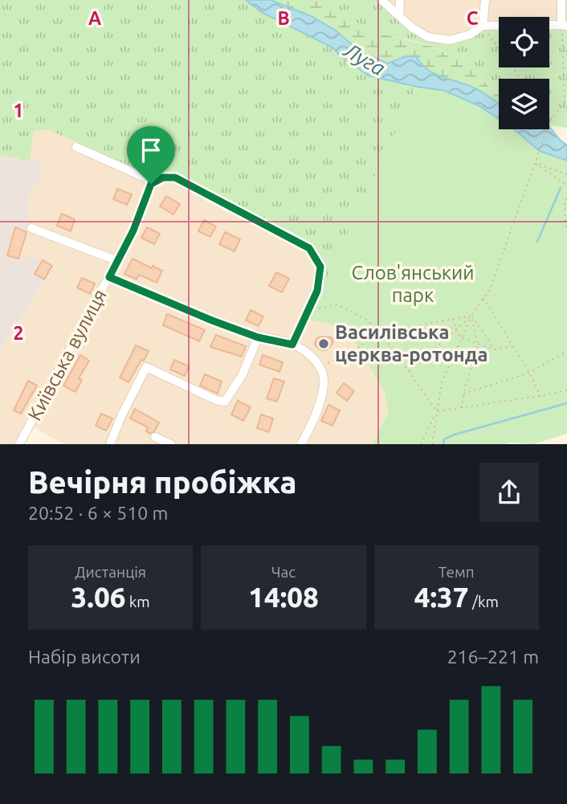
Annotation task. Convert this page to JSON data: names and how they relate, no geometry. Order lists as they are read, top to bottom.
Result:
{
  "streets": {
    "street": ["Київська вулиця"]
  },
  "water": ["Луга"],
  "parks": ["Слов'янський парк"],
  "places": ["Василівська церква-ротонда"],
  "page": {
    "heading": ["Вечірня пробіжка", "20:52 · 6 × 510 m"],
    "stats": [
      ["Дистанція", "3.06 km"],
      ["Час", "14:08"],
      ["Темп", "4:37 /km"]
    ],
    "chart": ["Набір висоти", "216–221 m"]
  },
  "grid": {
    "columns": ["A", "B", "C"],
    "rows": ["1", "2"]
  }
}
